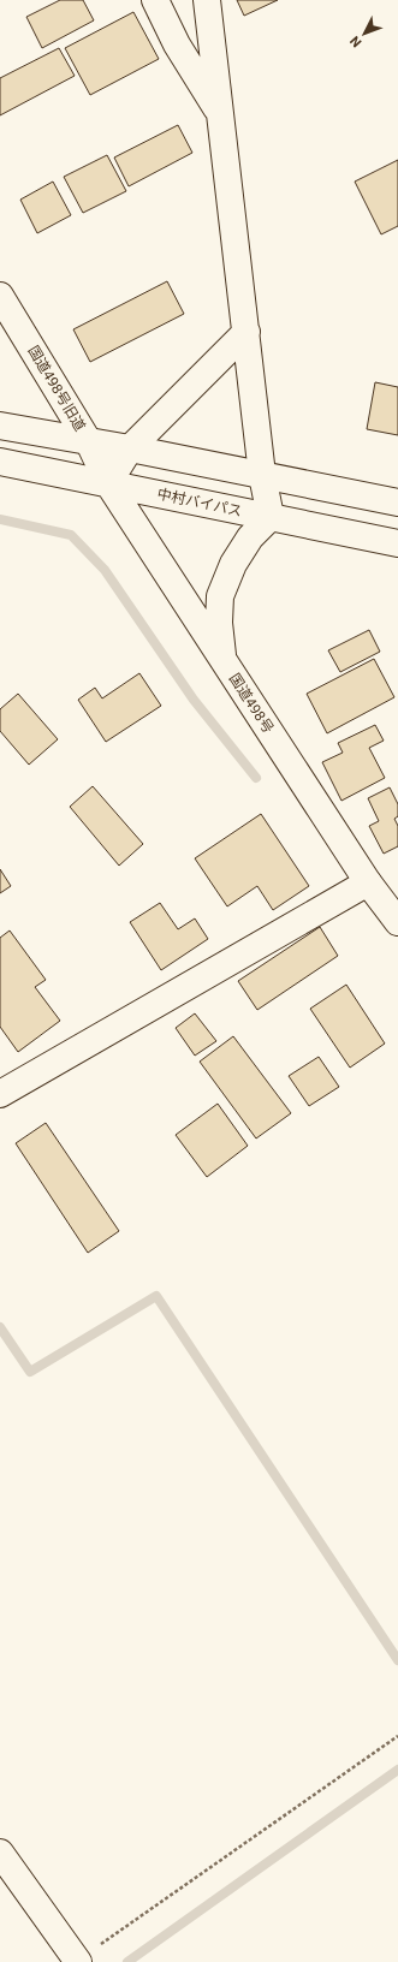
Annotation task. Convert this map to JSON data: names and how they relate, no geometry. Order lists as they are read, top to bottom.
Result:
{
  "streets": {
    "main road": ["国道498号旧道", "中村バイパス", "国道498号"]
  },
  "crossings": [
    ["国道498号旧道", "中村バイパス"],
    ["国道498号旧道", "国道498号"],
    ["中村バイパス", "国道498号"]
  ],
  "north": "bottom left"
}
